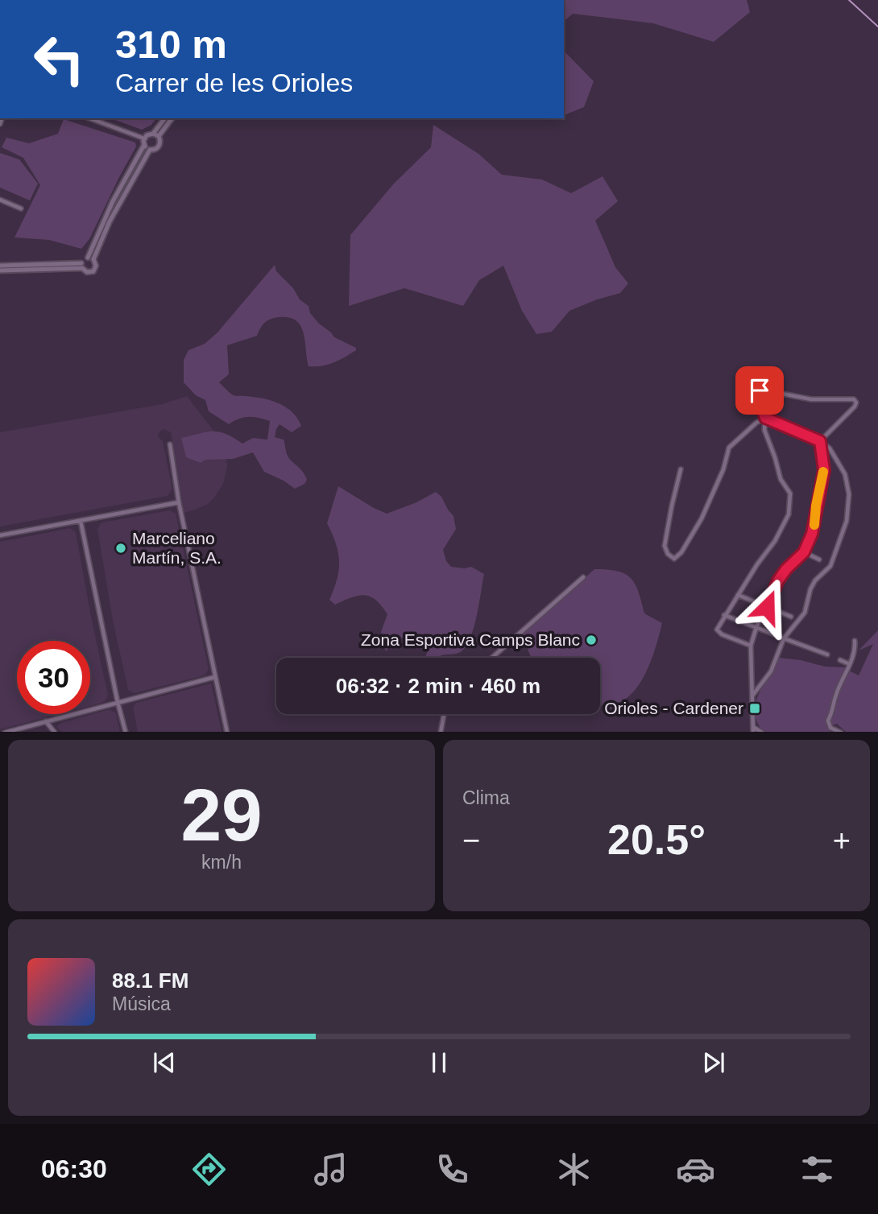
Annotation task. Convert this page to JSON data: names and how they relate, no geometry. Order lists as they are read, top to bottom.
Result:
{
  "places": {
    "other": ["Marceliano Martín, S.A.", "Zona Esportiva Camps Blanc"],
    "transit": ["Orioles - Cardener"]
  },
  "page": {
    "turn": ["310 m", "Carrer de les Orioles"],
    "limit": "30",
    "trip": "06:32 · 2 min · 460 m",
    "tile": [
      ["29", "km/h"],
      "Clima"
    ],
    "heat": ["−", "20.5°", "+"],
    "song": ["88.1 FM", "Música"],
    "tabs": "06:30"
  }
}
